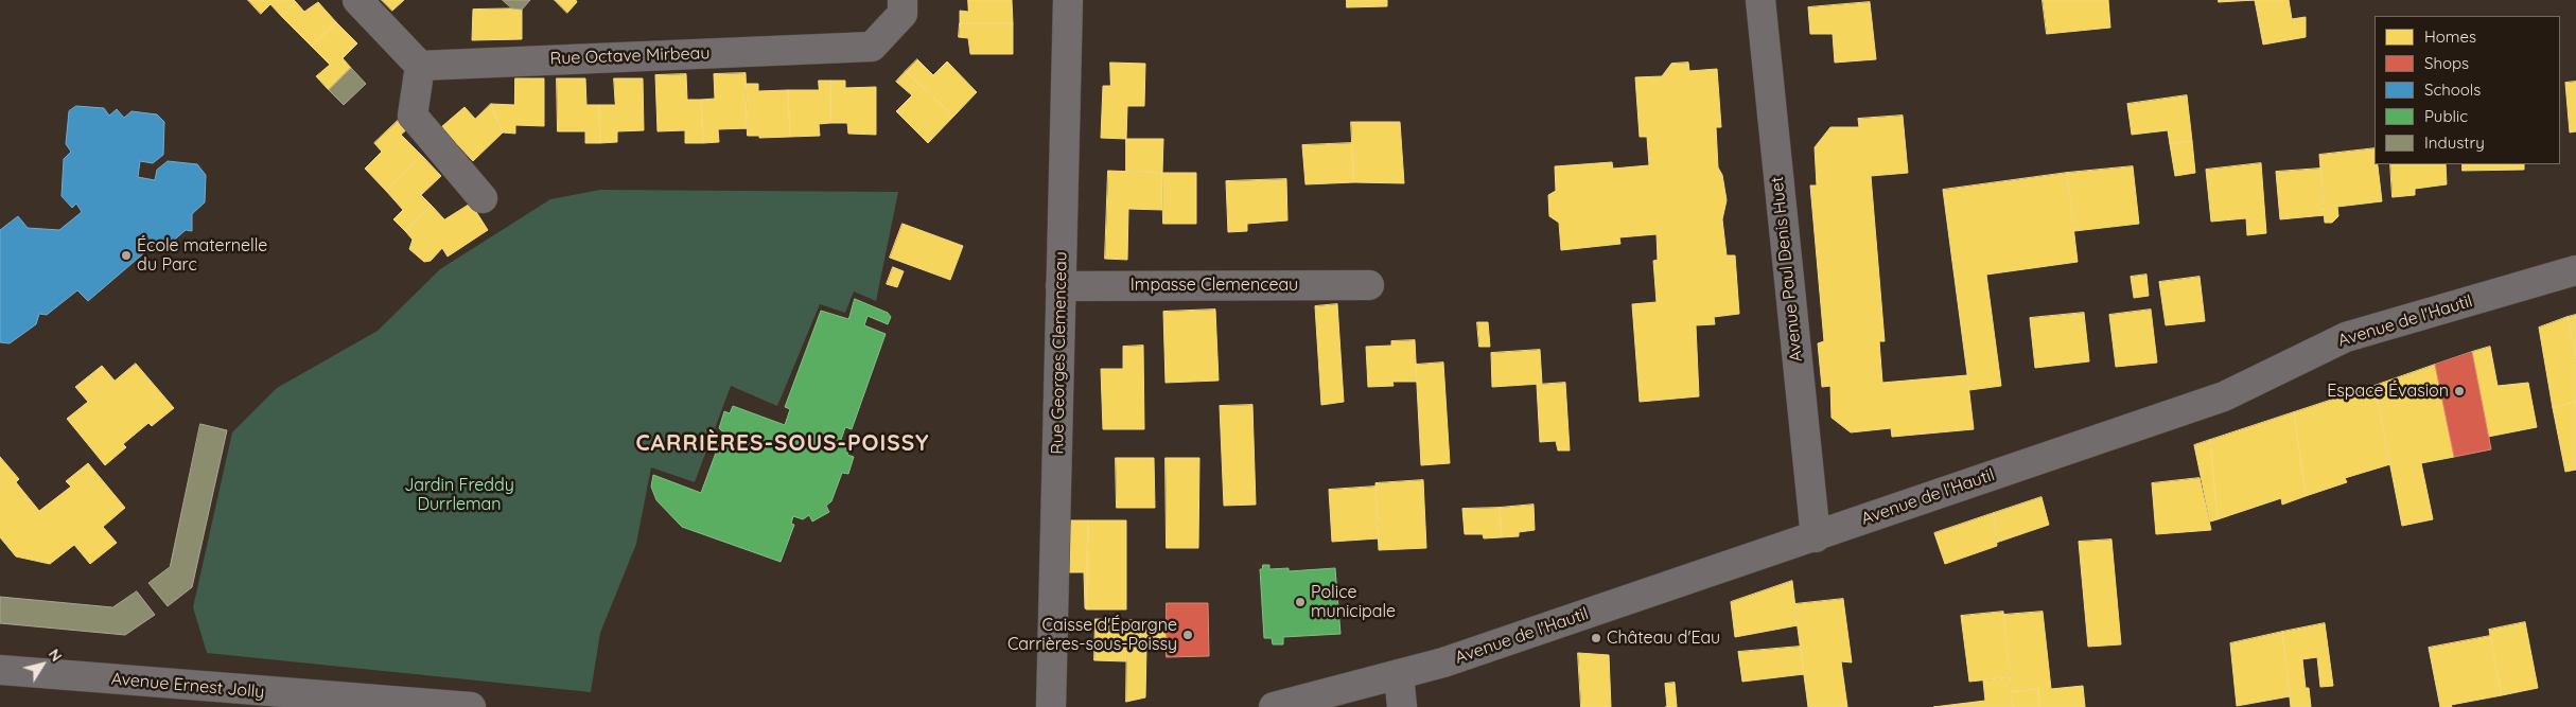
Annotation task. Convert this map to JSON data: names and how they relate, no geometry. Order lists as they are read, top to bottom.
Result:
{
  "streets": {
    "street": [
      "Rue Octave Mirbeau",
      "Avenue Paul Denis Huet",
      "Impasse Clemenceau",
      "Avenue de l'Hautil",
      "Rue Georges Clemenceau",
      "Avenue Ernest Jolly"
    ]
  },
  "crossings": [
    ["Avenue Paul Denis Huet", "Avenue de l'Hautil"],
    ["Impasse Clemenceau", "Rue Georges Clemenceau"]
  ],
  "districts": ["CARRIÈRES-SOUS-POISSY"],
  "parks": ["Jardin Freddy Durrleman"],
  "places": [
    "École maternelle du Parc",
    "Espace Évasion",
    "Police municipale",
    "Caisse d'Épargne Carrières-sous-Poissy",
    "Château d'Eau"
  ],
  "legend": [
    "Homes",
    "Shops",
    "Schools",
    "Public",
    "Industry"
  ],
  "north": "top right"
}
